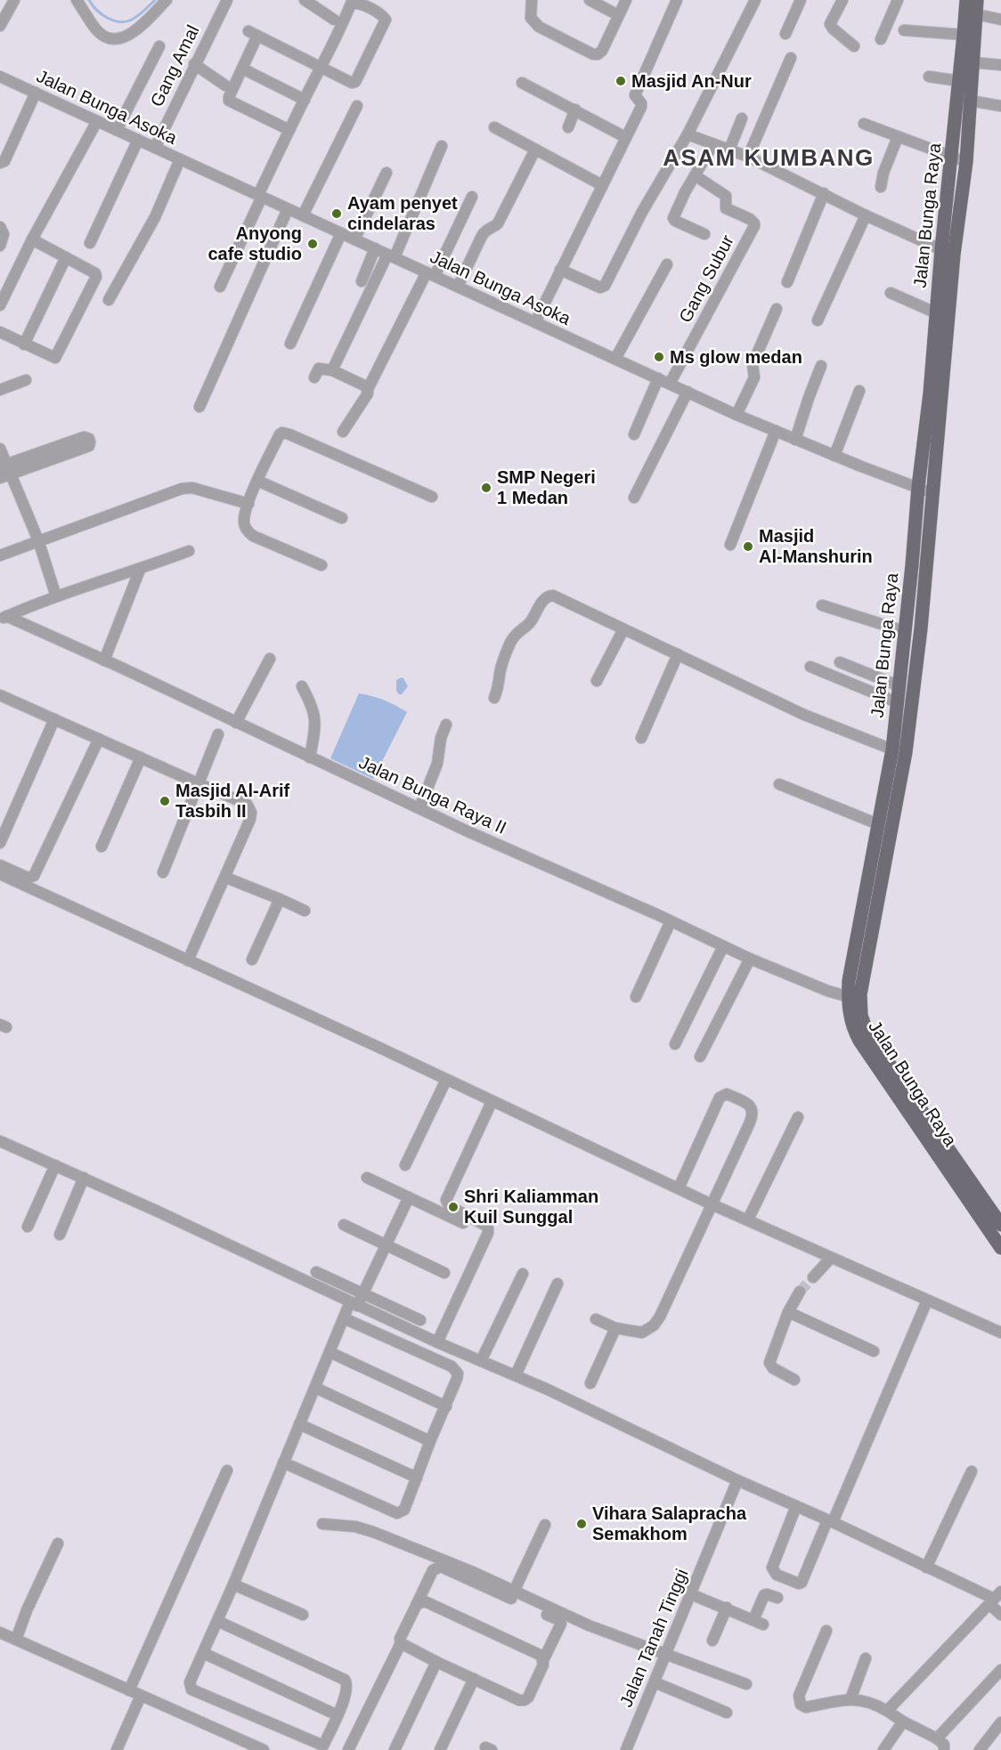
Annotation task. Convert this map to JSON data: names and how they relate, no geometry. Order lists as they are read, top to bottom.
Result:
{
  "streets": {
    "main road": ["Jalan Bunga Raya"],
    "street": [
      "Gang Amal",
      "Jalan Bunga Asoka",
      "Gang Subur",
      "Jalan Bunga Raya II",
      "Jalan Tanah Tinggi"
    ]
  },
  "crossings": [
    ["Gang Amal", "Jalan Bunga Asoka"],
    ["Jalan Bunga Asoka", "Jalan Bunga Raya"],
    ["Jalan Bunga Asoka", "Gang Subur"],
    ["Jalan Bunga Raya", "Jalan Bunga Raya II"]
  ],
  "districts": ["ASAM KUMBANG"],
  "places": [
    "Masjid An-Nur",
    "Ayam penyet cindelaras",
    "Anyong cafe studio",
    "Ms glow medan",
    "SMP Negeri 1 Medan",
    "Masjid Al-Manshurin",
    "Masjid Al-Arif Tasbih II",
    "Shri Kaliamman Kuil Sunggal",
    "Vihara Salapracha Semakhom"
  ]
}
